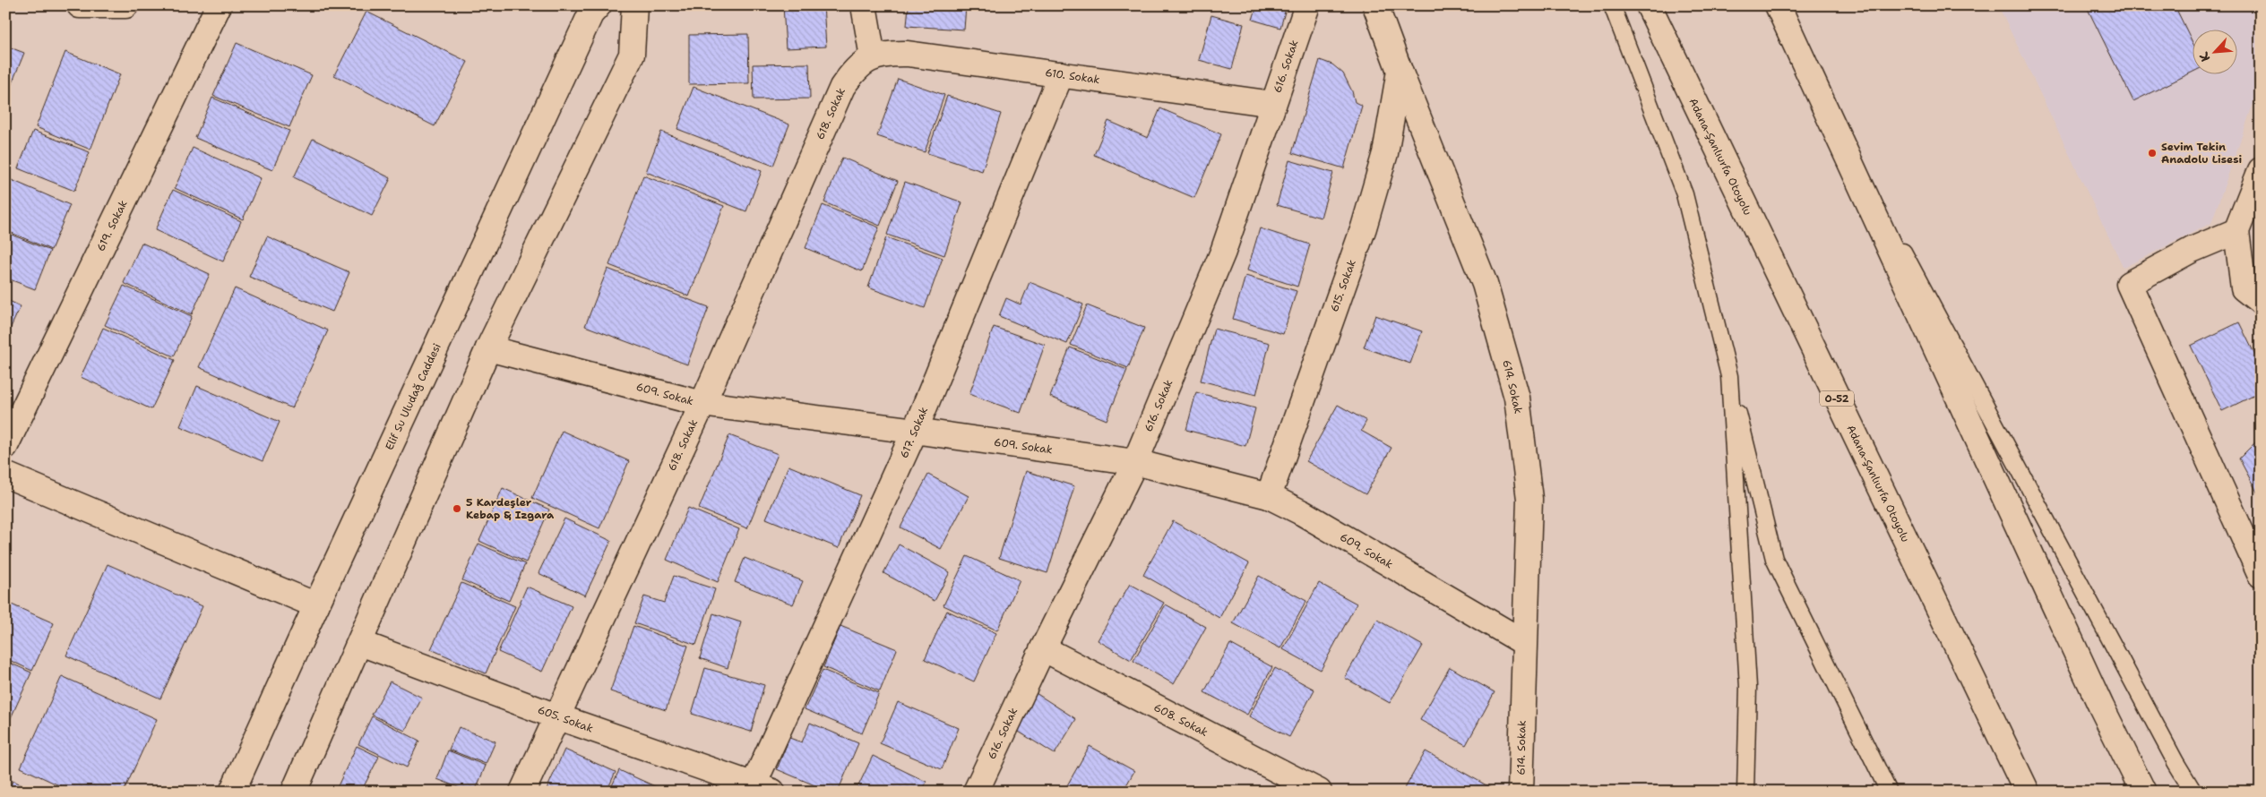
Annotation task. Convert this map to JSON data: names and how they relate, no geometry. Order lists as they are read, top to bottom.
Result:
{
  "streets": {
    "main road": [
      "616. Sokak",
      "610. Sokak",
      "618. Sokak",
      "Adana-Şanlıurfa Otoyolu",
      "619. Sokak",
      "615. Sokak",
      "614. Sokak",
      "609. Sokak",
      "Elif Su Uludağ Caddesi",
      "O-52",
      "617. Sokak",
      "605. Sokak",
      "608. Sokak"
    ]
  },
  "crossings": [
    ["616. Sokak", "610. Sokak"],
    ["616. Sokak", "609. Sokak"],
    ["616. Sokak", "608. Sokak"],
    ["610. Sokak", "618. Sokak"],
    ["610. Sokak", "617. Sokak"],
    ["618. Sokak", "609. Sokak"],
    ["618. Sokak", "605. Sokak"],
    ["615. Sokak", "614. Sokak"],
    ["615. Sokak", "609. Sokak"],
    ["614. Sokak", "609. Sokak"],
    ["609. Sokak", "617. Sokak"],
    ["617. Sokak", "605. Sokak"]
  ],
  "places": ["Sevim Tekin Anadolu Lisesi", "5 Kardeşler Kebap & Izgara"],
  "north": "bottom left"
}
